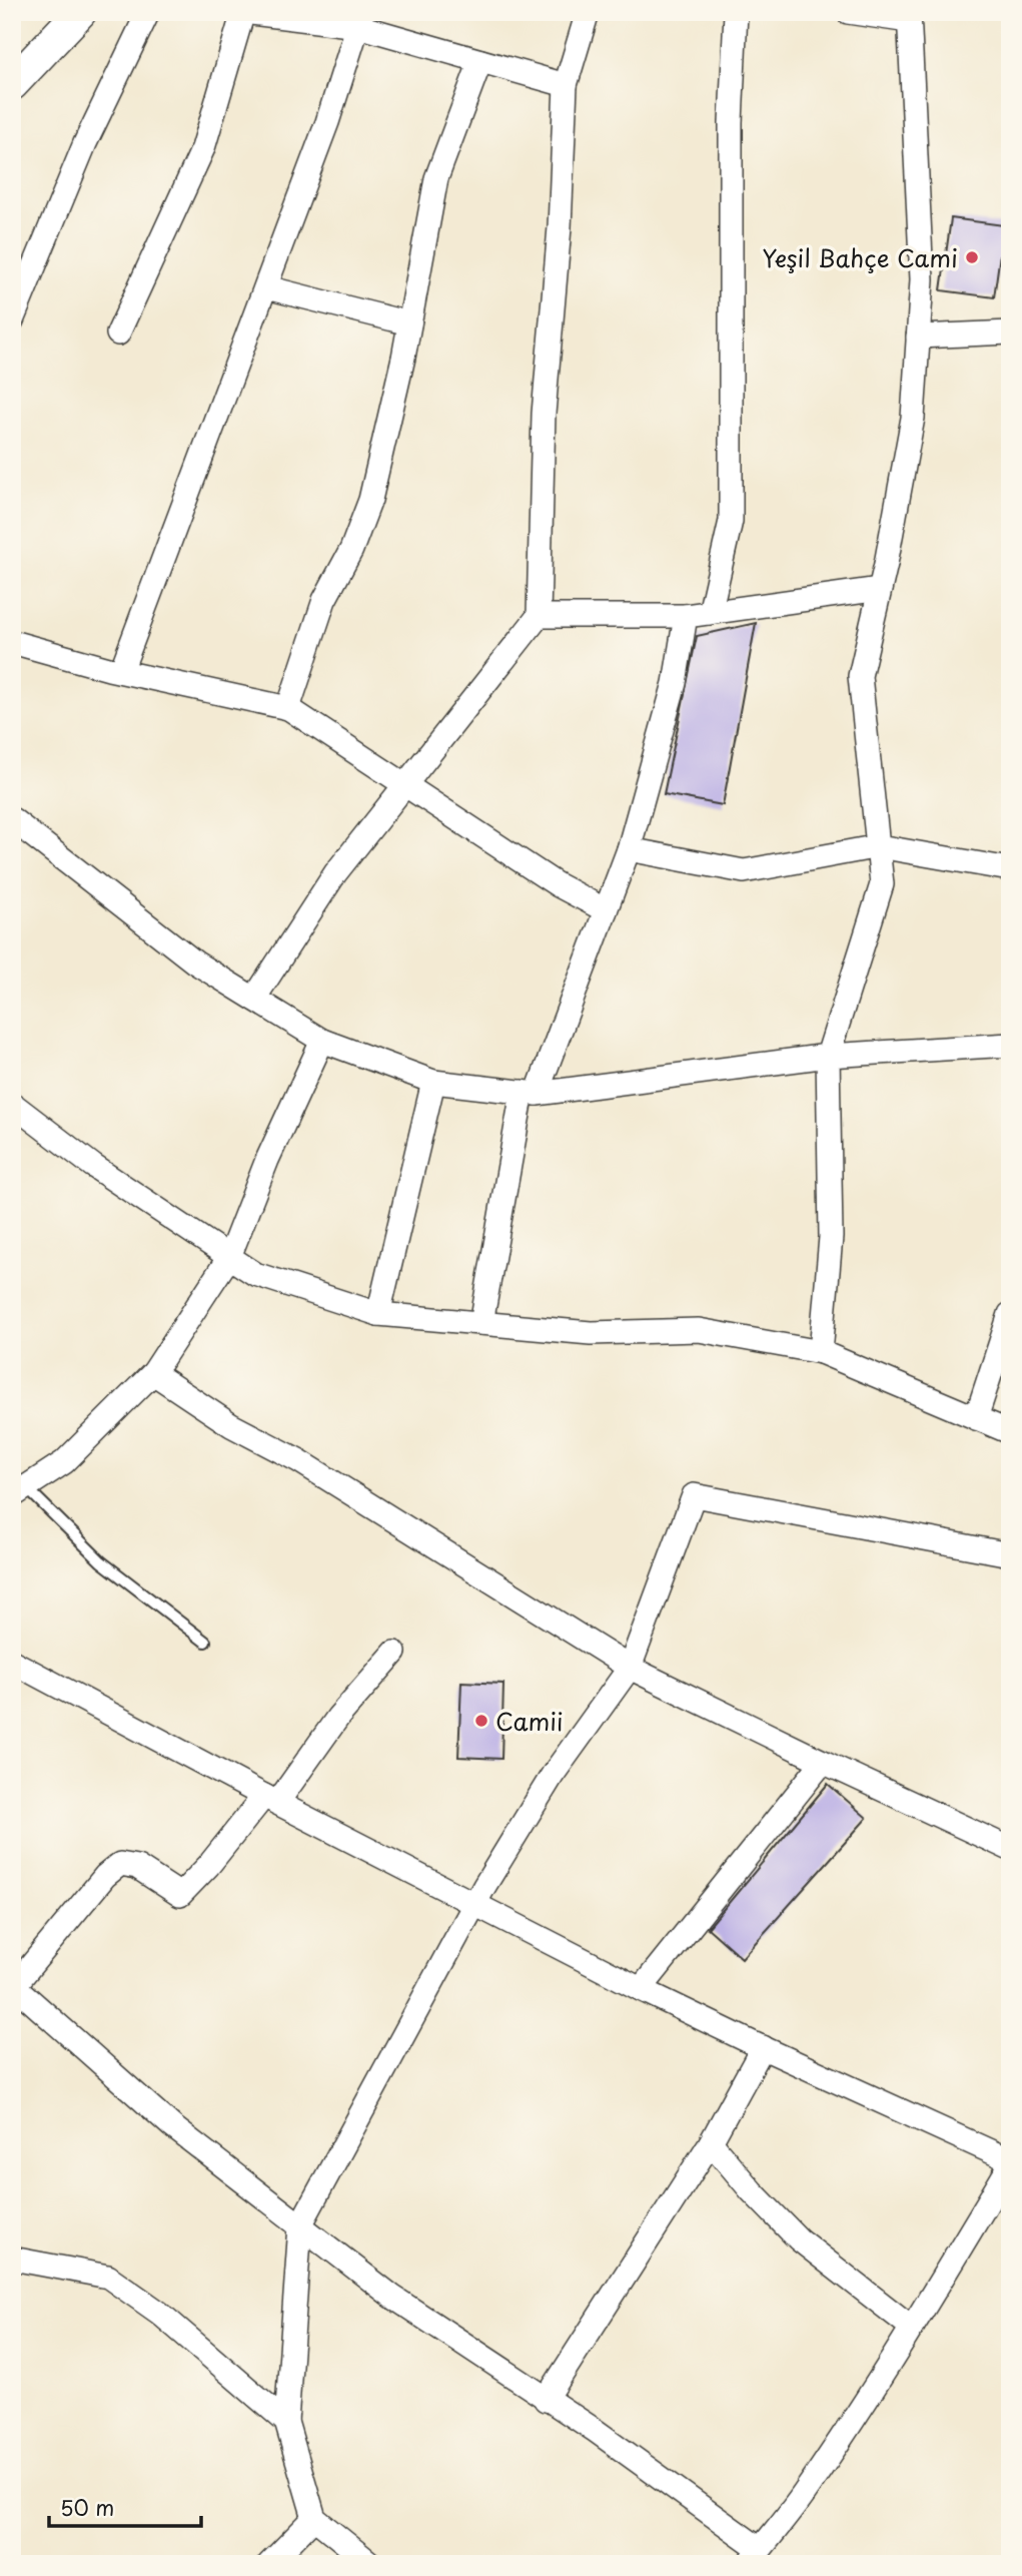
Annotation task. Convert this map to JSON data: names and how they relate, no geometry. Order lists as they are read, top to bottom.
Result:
{
  "places": ["Yeşil Bahçe Cami", "Camii"],
  "scale_bar": "50 m"
}
